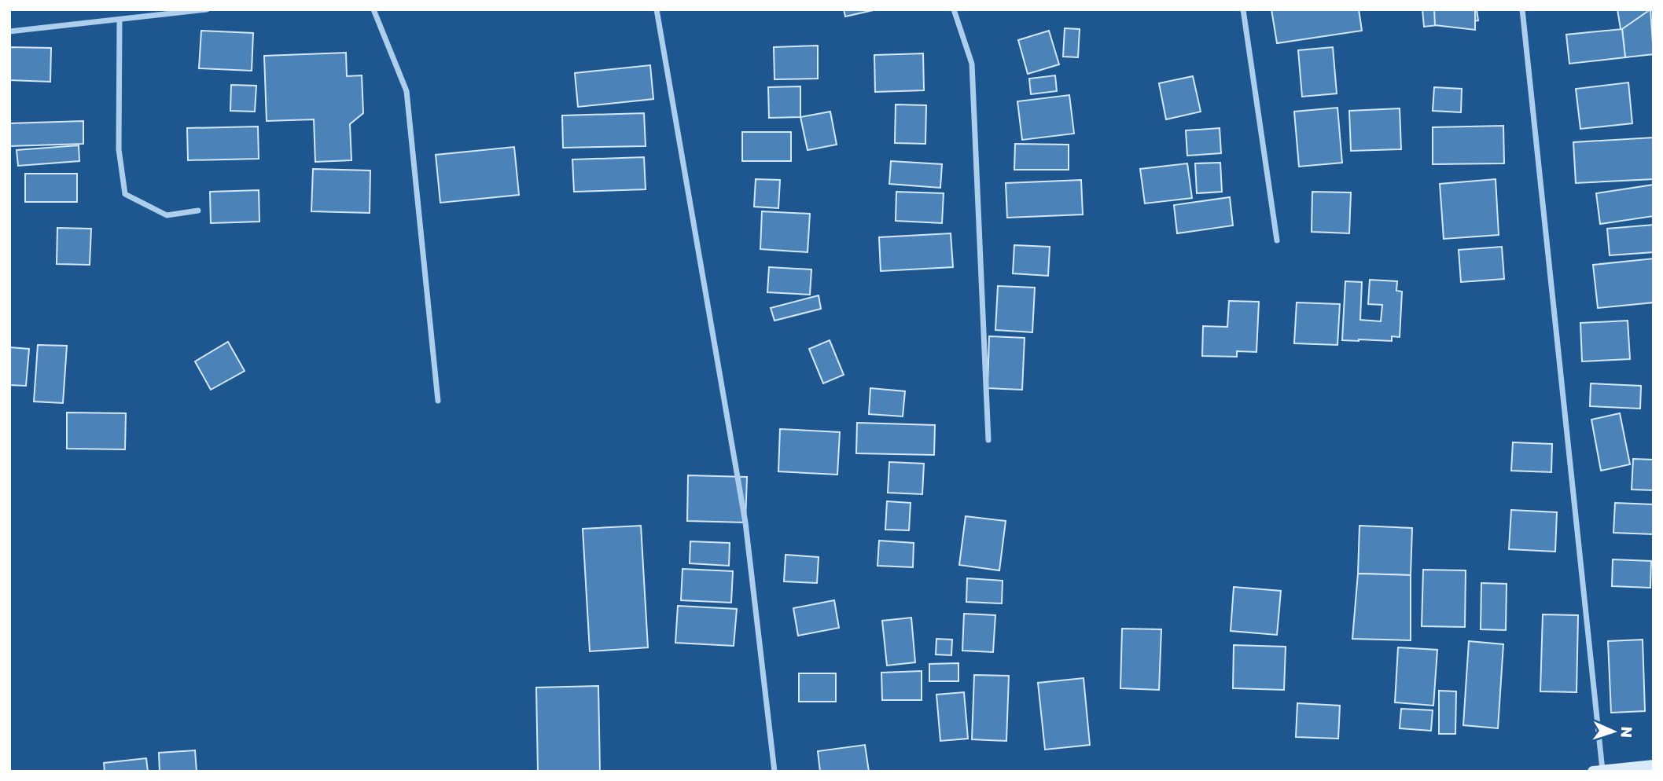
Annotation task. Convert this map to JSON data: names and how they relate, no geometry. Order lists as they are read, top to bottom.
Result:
{
  "north": "right"
}
